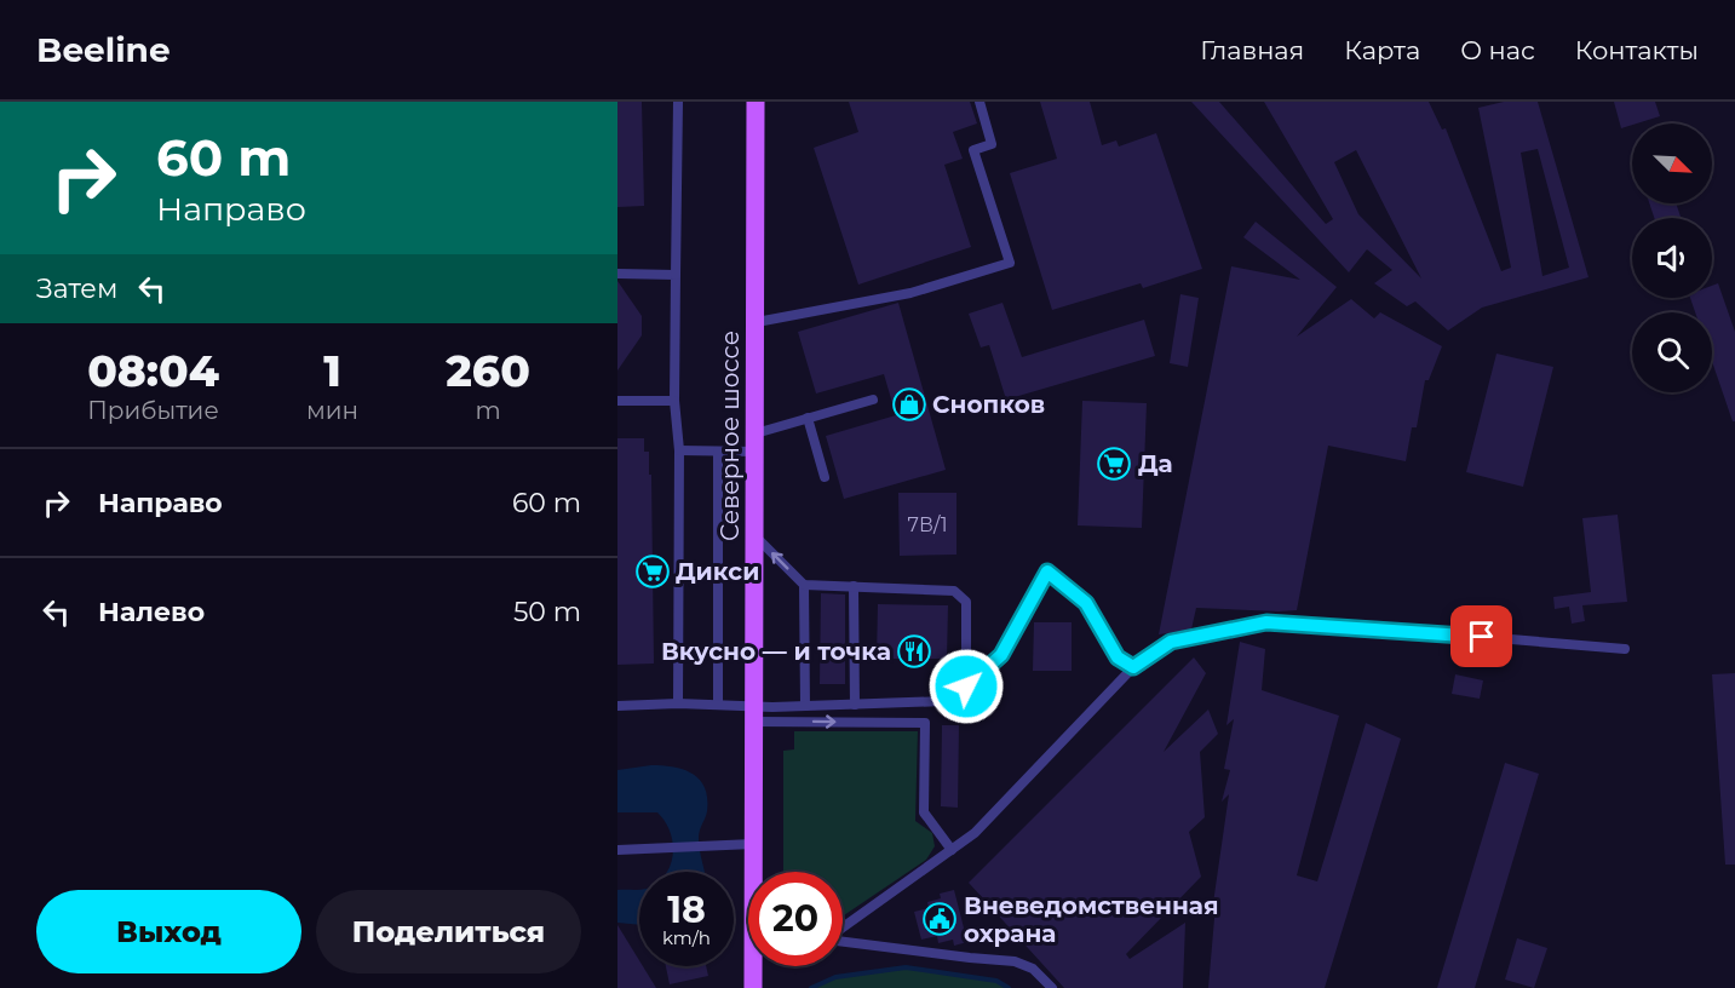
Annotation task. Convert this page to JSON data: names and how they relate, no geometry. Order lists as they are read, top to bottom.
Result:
{
  "streets": {
    "main road": ["Северное шоссе"]
  },
  "places": {
    "shop": ["Снопков"],
    "supermarket": ["Да", "Дикси"],
    "restaurant": ["Вкусно — и точка"],
    "public building": ["Вневедомственная охрана"]
  },
  "house_numbers": ["7В/1"],
  "north": "bottom right",
  "page": {
    "header": "Beeline",
    "nav": [
      "Главная",
      "Карта",
      "О нас",
      "Контакты"
    ],
    "turn": ["60 m", "Направо"],
    "then": "Затем",
    "eta": [
      "08:04",
      "Прибытие",
      "1",
      "мин",
      "260",
      "m"
    ],
    "list": [
      {
        "name": "Направо",
        "value": "60 m"
      },
      {
        "name": "Налево",
        "value": "50 m"
      }
    ],
    "speed": "18 km/h",
    "limit": "20",
    "buttons": ["Выход", "Поделиться"]
  }
}
